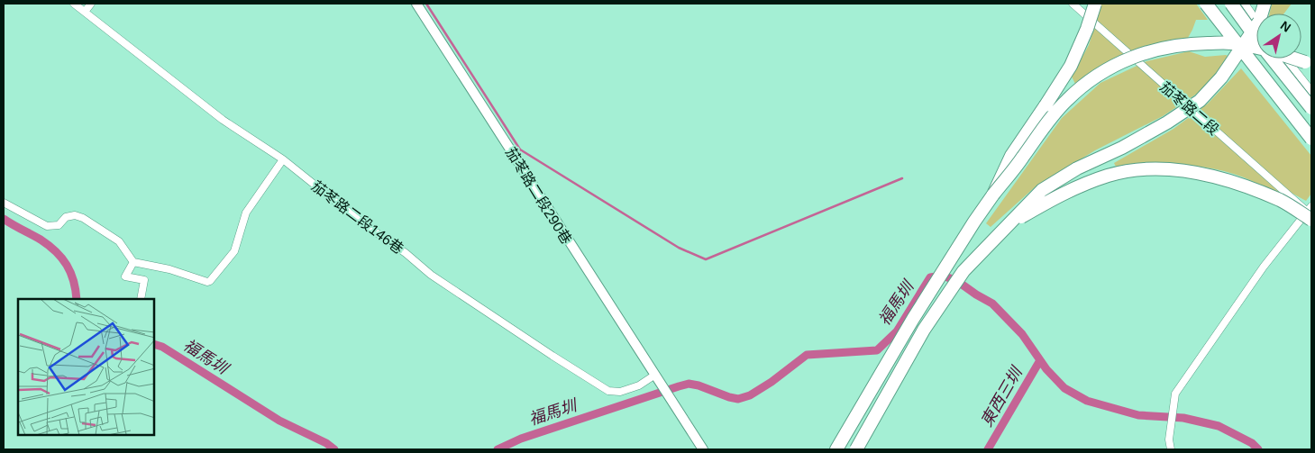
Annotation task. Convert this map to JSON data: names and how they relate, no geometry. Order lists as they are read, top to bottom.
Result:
{
  "streets": {
    "street": ["茄苳路二段", "茄苳路二段290巷", "茄苳路二段146巷"]
  },
  "crossings": [
    ["茄苳路二段290巷", "茄苳路二段146巷"]
  ],
  "water": ["福馬圳", "東西三圳"],
  "north": "top right"
}
